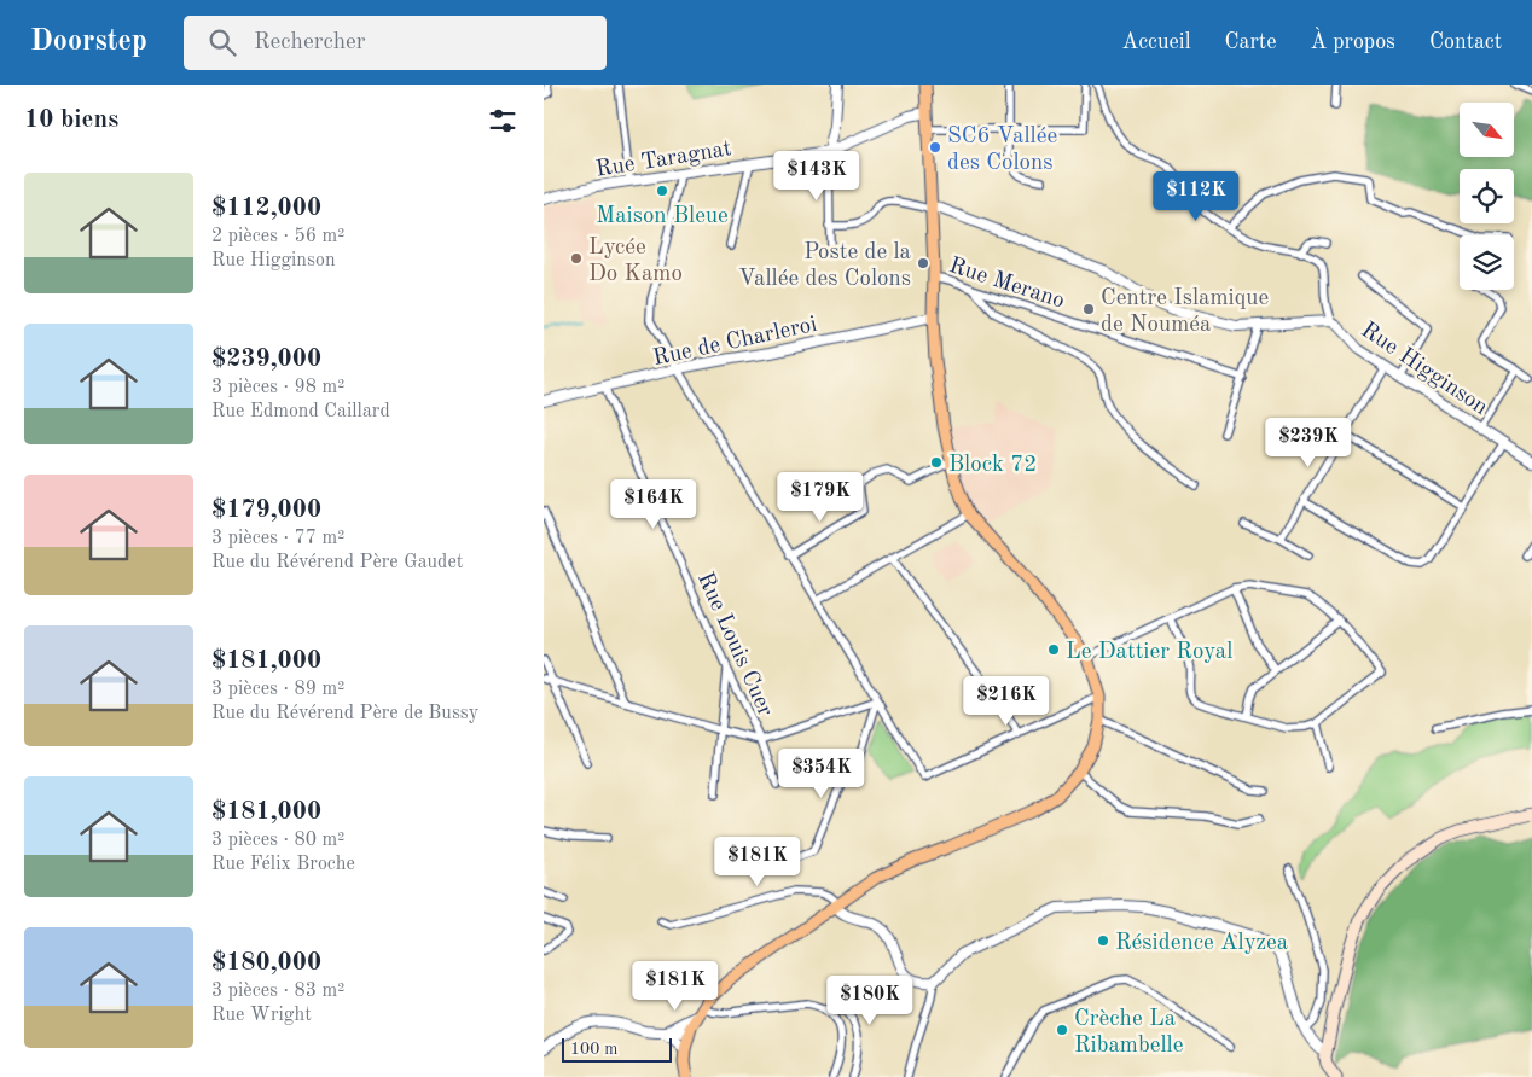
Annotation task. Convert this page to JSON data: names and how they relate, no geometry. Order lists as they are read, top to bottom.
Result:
{
  "streets": {
    "street": [
      "Rue Taragnat",
      "Rue Merano",
      "Rue de Charleroi",
      "Rue Higginson",
      "Rue Louis Cuer"
    ]
  },
  "crossings": [
    ["Rue de Charleroi", "Rue Louis Cuer"]
  ],
  "places": [
    "SC6 Vallée des Colons",
    "Maison Bleue",
    "Lycée Do Kamo",
    "Poste de la Vallée des Colons",
    "Centre Islamique de Nouméa",
    "Block 72",
    "Le Dattier Royal",
    "Résidence Alyzea",
    "Crèche La Ribambelle"
  ],
  "scale_bar": "100 m",
  "north": "bottom right",
  "page": {
    "header": "Doorstep",
    "search": "Rechercher",
    "nav": [
      "Accueil",
      "Carte",
      "À propos",
      "Contact"
    ],
    "heading": "10 biens",
    "price": [
      "$143K",
      "$112K",
      "$239K",
      "$179K",
      "$164K",
      "$216K",
      "$354K",
      "$181K",
      "$181K",
      "$180K"
    ],
    "list": [
      {
        "name": "$112,000",
        "note": "2 pièces · 56 m² · Rue Higginson"
      },
      {
        "name": "$239,000",
        "note": "3 pièces · 98 m² · Rue Edmond Caillard"
      },
      {
        "name": "$179,000",
        "note": "3 pièces · 77 m² · Rue du Révérend Père Gaudet"
      },
      {
        "name": "$181,000",
        "note": "3 pièces · 89 m² · Rue du Révérend Père de Bussy"
      },
      {
        "name": "$181,000",
        "note": "3 pièces · 80 m² · Rue Félix Broche"
      },
      {
        "name": "$180,000",
        "note": "3 pièces · 83 m² · Rue Wright"
      }
    ],
    "scale": "100 m"
  }
}
